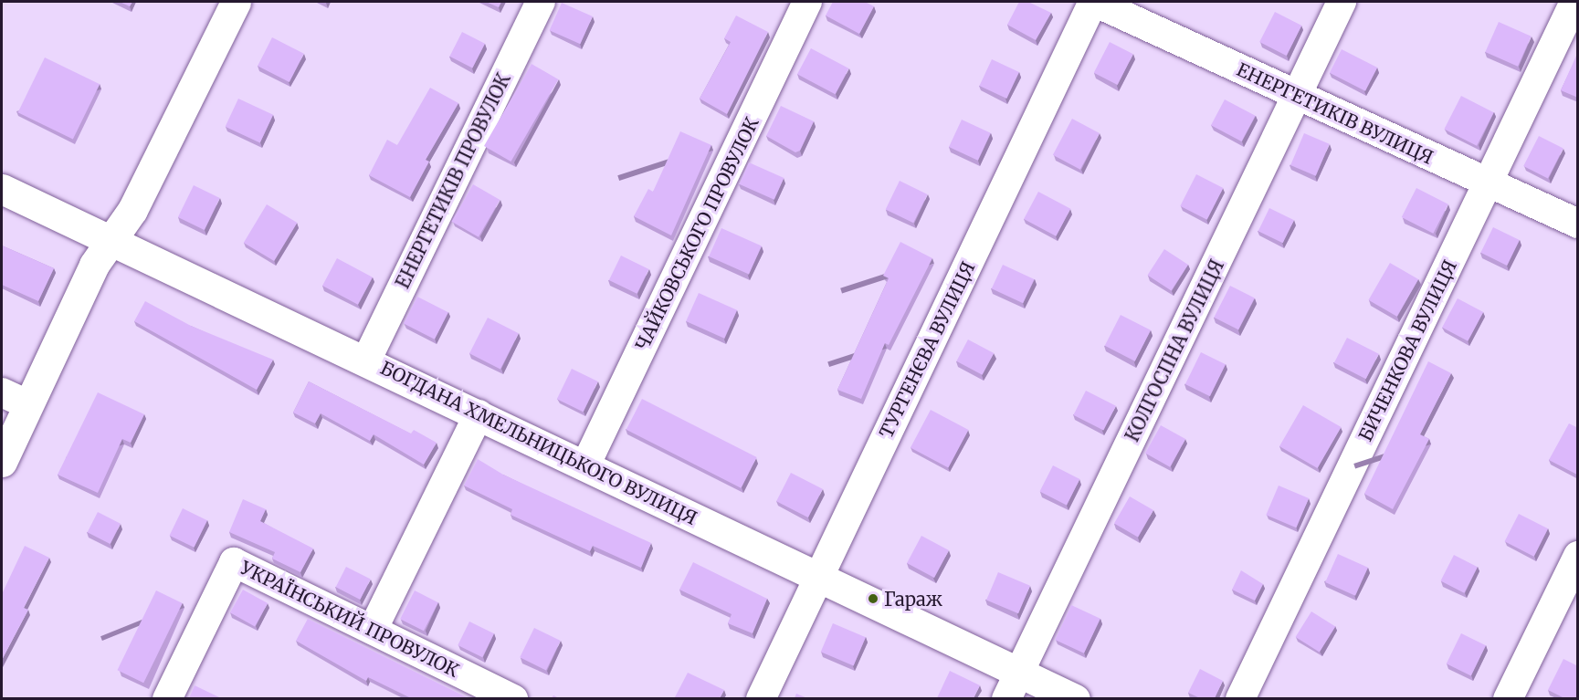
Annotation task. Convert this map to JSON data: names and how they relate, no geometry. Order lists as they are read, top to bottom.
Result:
{
  "streets": {
    "street": [
      "ЕНЕРГЕТИКІВ ВУЛИЦЯ",
      "ЕНЕРГЕТИКІВ ПРОВУЛОК",
      "ЧАЙКОВСЬКОГО ПРОВУЛОК",
      "ТУРГЕНЄВА ВУЛИЦЯ",
      "КОЛГОСПНА ВУЛИЦЯ",
      "БИЧЕНКОВА ВУЛИЦЯ",
      "БОГДАНА ХМЕЛЬНИЦЬКОГО ВУЛИЦЯ",
      "УКРАЇНСЬКИЙ ПРОВУЛОК"
    ]
  },
  "crossings": [
    ["ЕНЕРГЕТИКІВ ВУЛИЦЯ", "ТУРГЕНЄВА ВУЛИЦЯ"],
    ["ЕНЕРГЕТИКІВ ВУЛИЦЯ", "КОЛГОСПНА ВУЛИЦЯ"],
    ["ЕНЕРГЕТИКІВ ВУЛИЦЯ", "БИЧЕНКОВА ВУЛИЦЯ"],
    ["ЕНЕРГЕТИКІВ ПРОВУЛОК", "БОГДАНА ХМЕЛЬНИЦЬКОГО ВУЛИЦЯ"],
    ["ЧАЙКОВСЬКОГО ПРОВУЛОК", "БОГДАНА ХМЕЛЬНИЦЬКОГО ВУЛИЦЯ"],
    ["ТУРГЕНЄВА ВУЛИЦЯ", "БОГДАНА ХМЕЛЬНИЦЬКОГО ВУЛИЦЯ"],
    ["КОЛГОСПНА ВУЛИЦЯ", "БОГДАНА ХМЕЛЬНИЦЬКОГО ВУЛИЦЯ"]
  ],
  "places": ["Гараж"]
}
